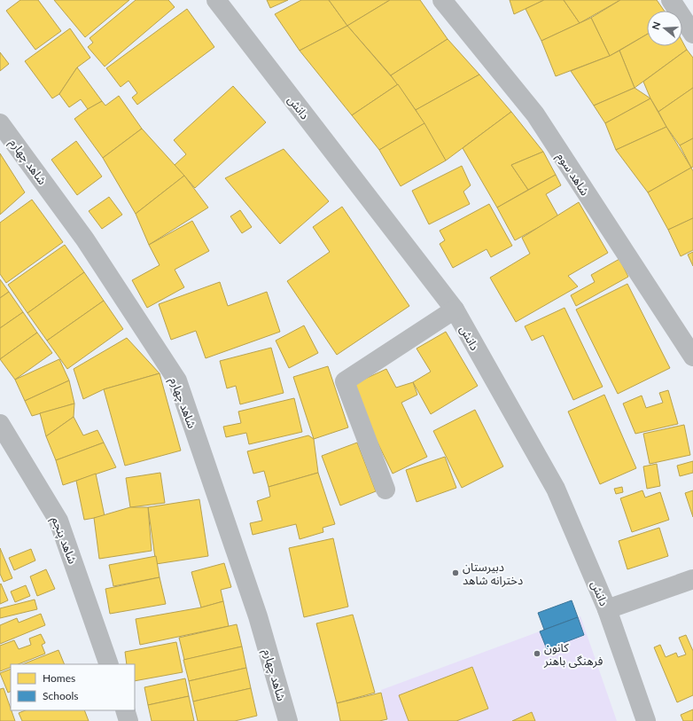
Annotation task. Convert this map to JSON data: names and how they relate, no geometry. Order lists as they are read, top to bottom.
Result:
{
  "streets": {
    "street": [
      "دانش",
      "شاهد چهارم",
      "شاهد سوم",
      "شاهد پنجم"
    ]
  },
  "places": ["دبیرستان دخترانه شاهد", "کانون فرهنگی باهنر"],
  "legend": ["Homes", "Schools"],
  "north": "left"
}
